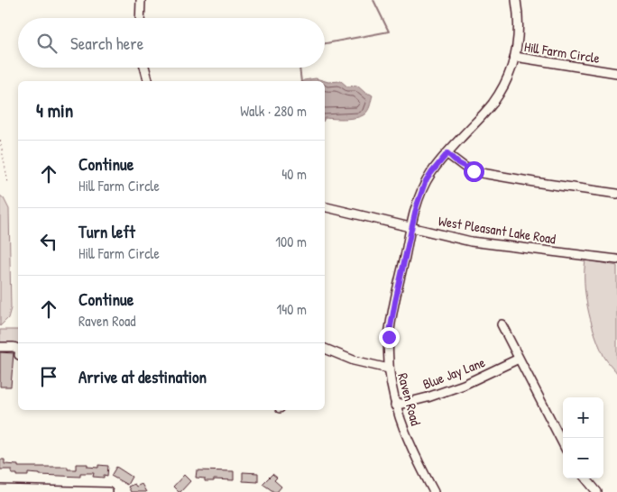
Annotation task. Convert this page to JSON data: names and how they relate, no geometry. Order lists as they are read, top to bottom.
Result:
{
  "streets": {
    "street": [
      "Hill Farm Circle",
      "West Pleasant Lake Road",
      "Blue Jay Lane",
      "Raven Road"
    ]
  },
  "crossings": [
    ["Hill Farm Circle", "West Pleasant Lake Road"],
    ["Hill Farm Circle", "Raven Road"],
    ["West Pleasant Lake Road", "Raven Road"],
    ["Blue Jay Lane", "Raven Road"]
  ],
  "page": {
    "search": "Search here",
    "heading": ["4 min", "Walk · 280 m"],
    "list": [
      ["Continue", "Hill Farm Circle", "40 m"],
      ["Turn left", "Hill Farm Circle", "100 m"],
      ["Continue", "Raven Road", "140 m"],
      "Arrive at destination"
    ],
    "map_buttons": ["+", "−"]
  }
}
